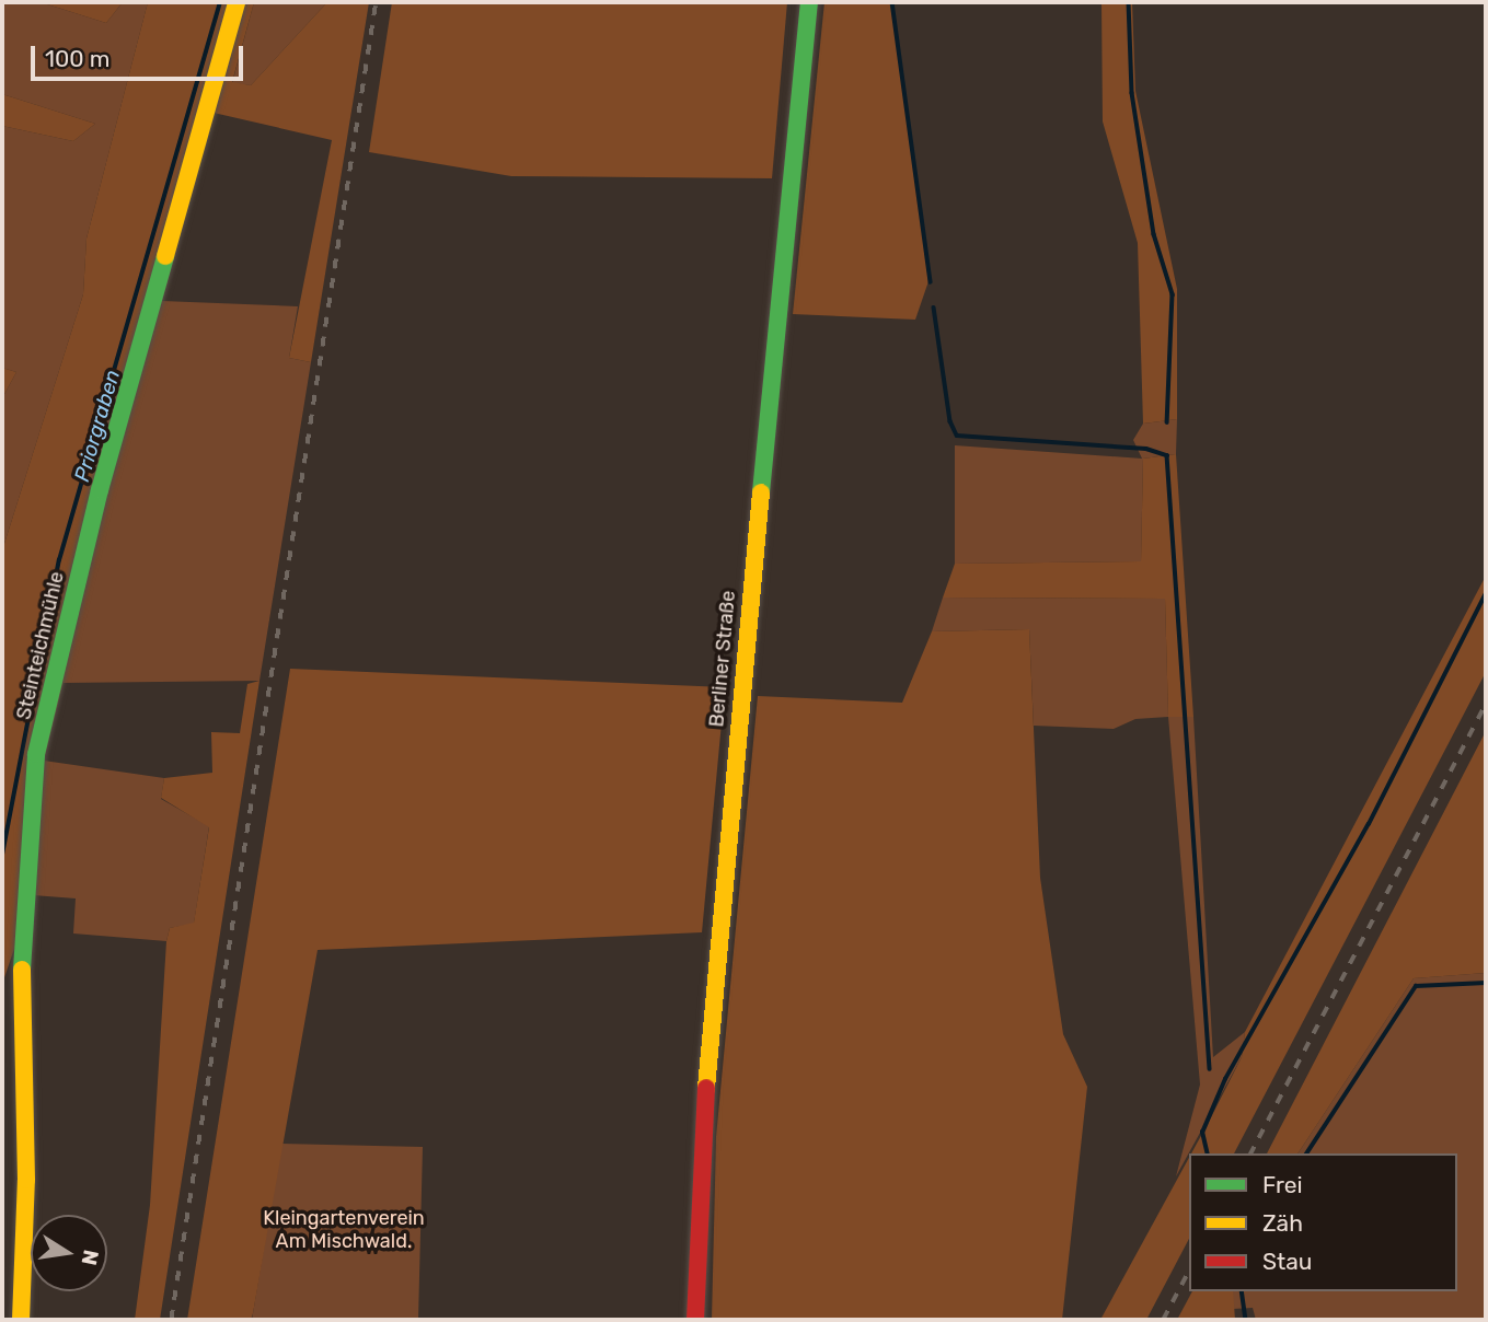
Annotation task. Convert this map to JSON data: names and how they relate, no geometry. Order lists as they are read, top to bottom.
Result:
{
  "streets": {
    "street": ["Steinteichmühle", "Berliner Straße"]
  },
  "water": ["Priorgraben"],
  "parks": ["Kleingartenverein Am Mischwald."],
  "legend": ["Frei", "Zäh", "Stau"],
  "scale_bar": "100 m",
  "north": "right"
}
